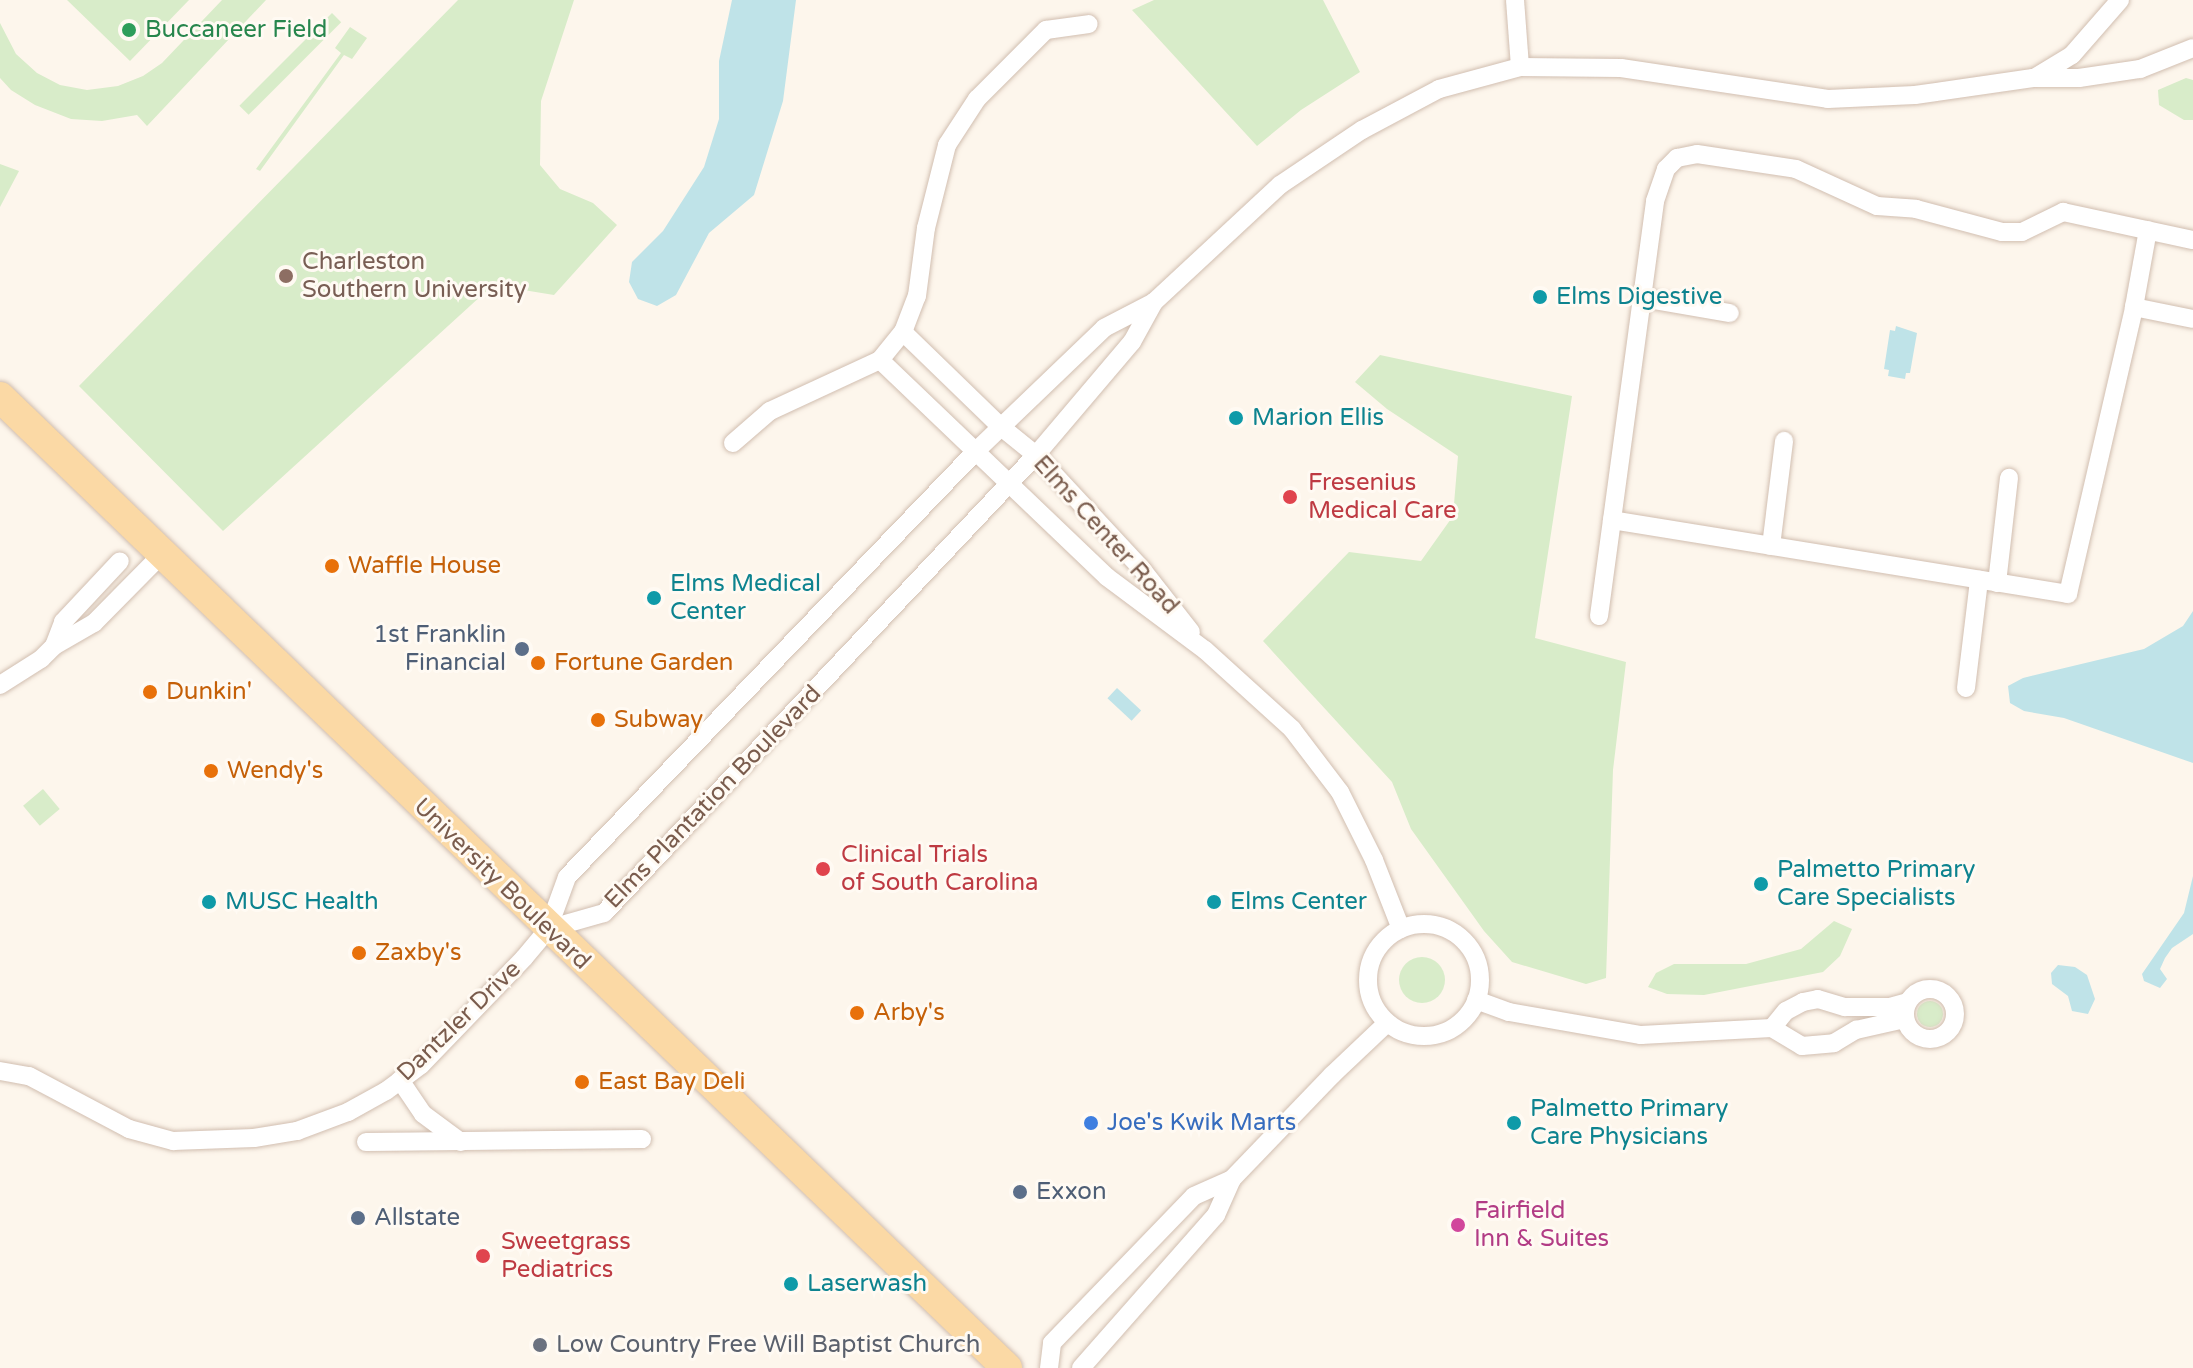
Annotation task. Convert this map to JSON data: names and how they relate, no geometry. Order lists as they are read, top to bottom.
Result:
{
  "streets": {
    "main road": ["University Boulevard"],
    "street": ["Elms Center Road", "Elms Plantation Boulevard", "Dantzler Drive"]
  },
  "crossings": [
    ["Elms Center Road", "Elms Plantation Boulevard"],
    ["Elms Plantation Boulevard", "University Boulevard"],
    ["Elms Plantation Boulevard", "Dantzler Drive"],
    ["University Boulevard", "Dantzler Drive"]
  ],
  "places": [
    "Buccaneer Field",
    "Charleston Southern University",
    "Elms Digestive",
    "Marion Ellis",
    "Fresenius Medical Care",
    "Waffle House",
    "Elms Medical Center",
    "1st Franklin Financial",
    "Fortune Garden",
    "Dunkin'",
    "Subway",
    "Wendy's",
    "Clinical Trials of South Carolina",
    "Palmetto Primary Care Specialists",
    "MUSC Health",
    "Elms Center",
    "Zaxby's",
    "Arby's",
    "East Bay Deli",
    "Joe's Kwik Marts",
    "Palmetto Primary Care Physicians",
    "Exxon",
    "Allstate",
    "Fairfield Inn & Suites",
    "Sweetgrass Pediatrics",
    "Laserwash",
    "Low Country Free Will Baptist Church"
  ]
}
